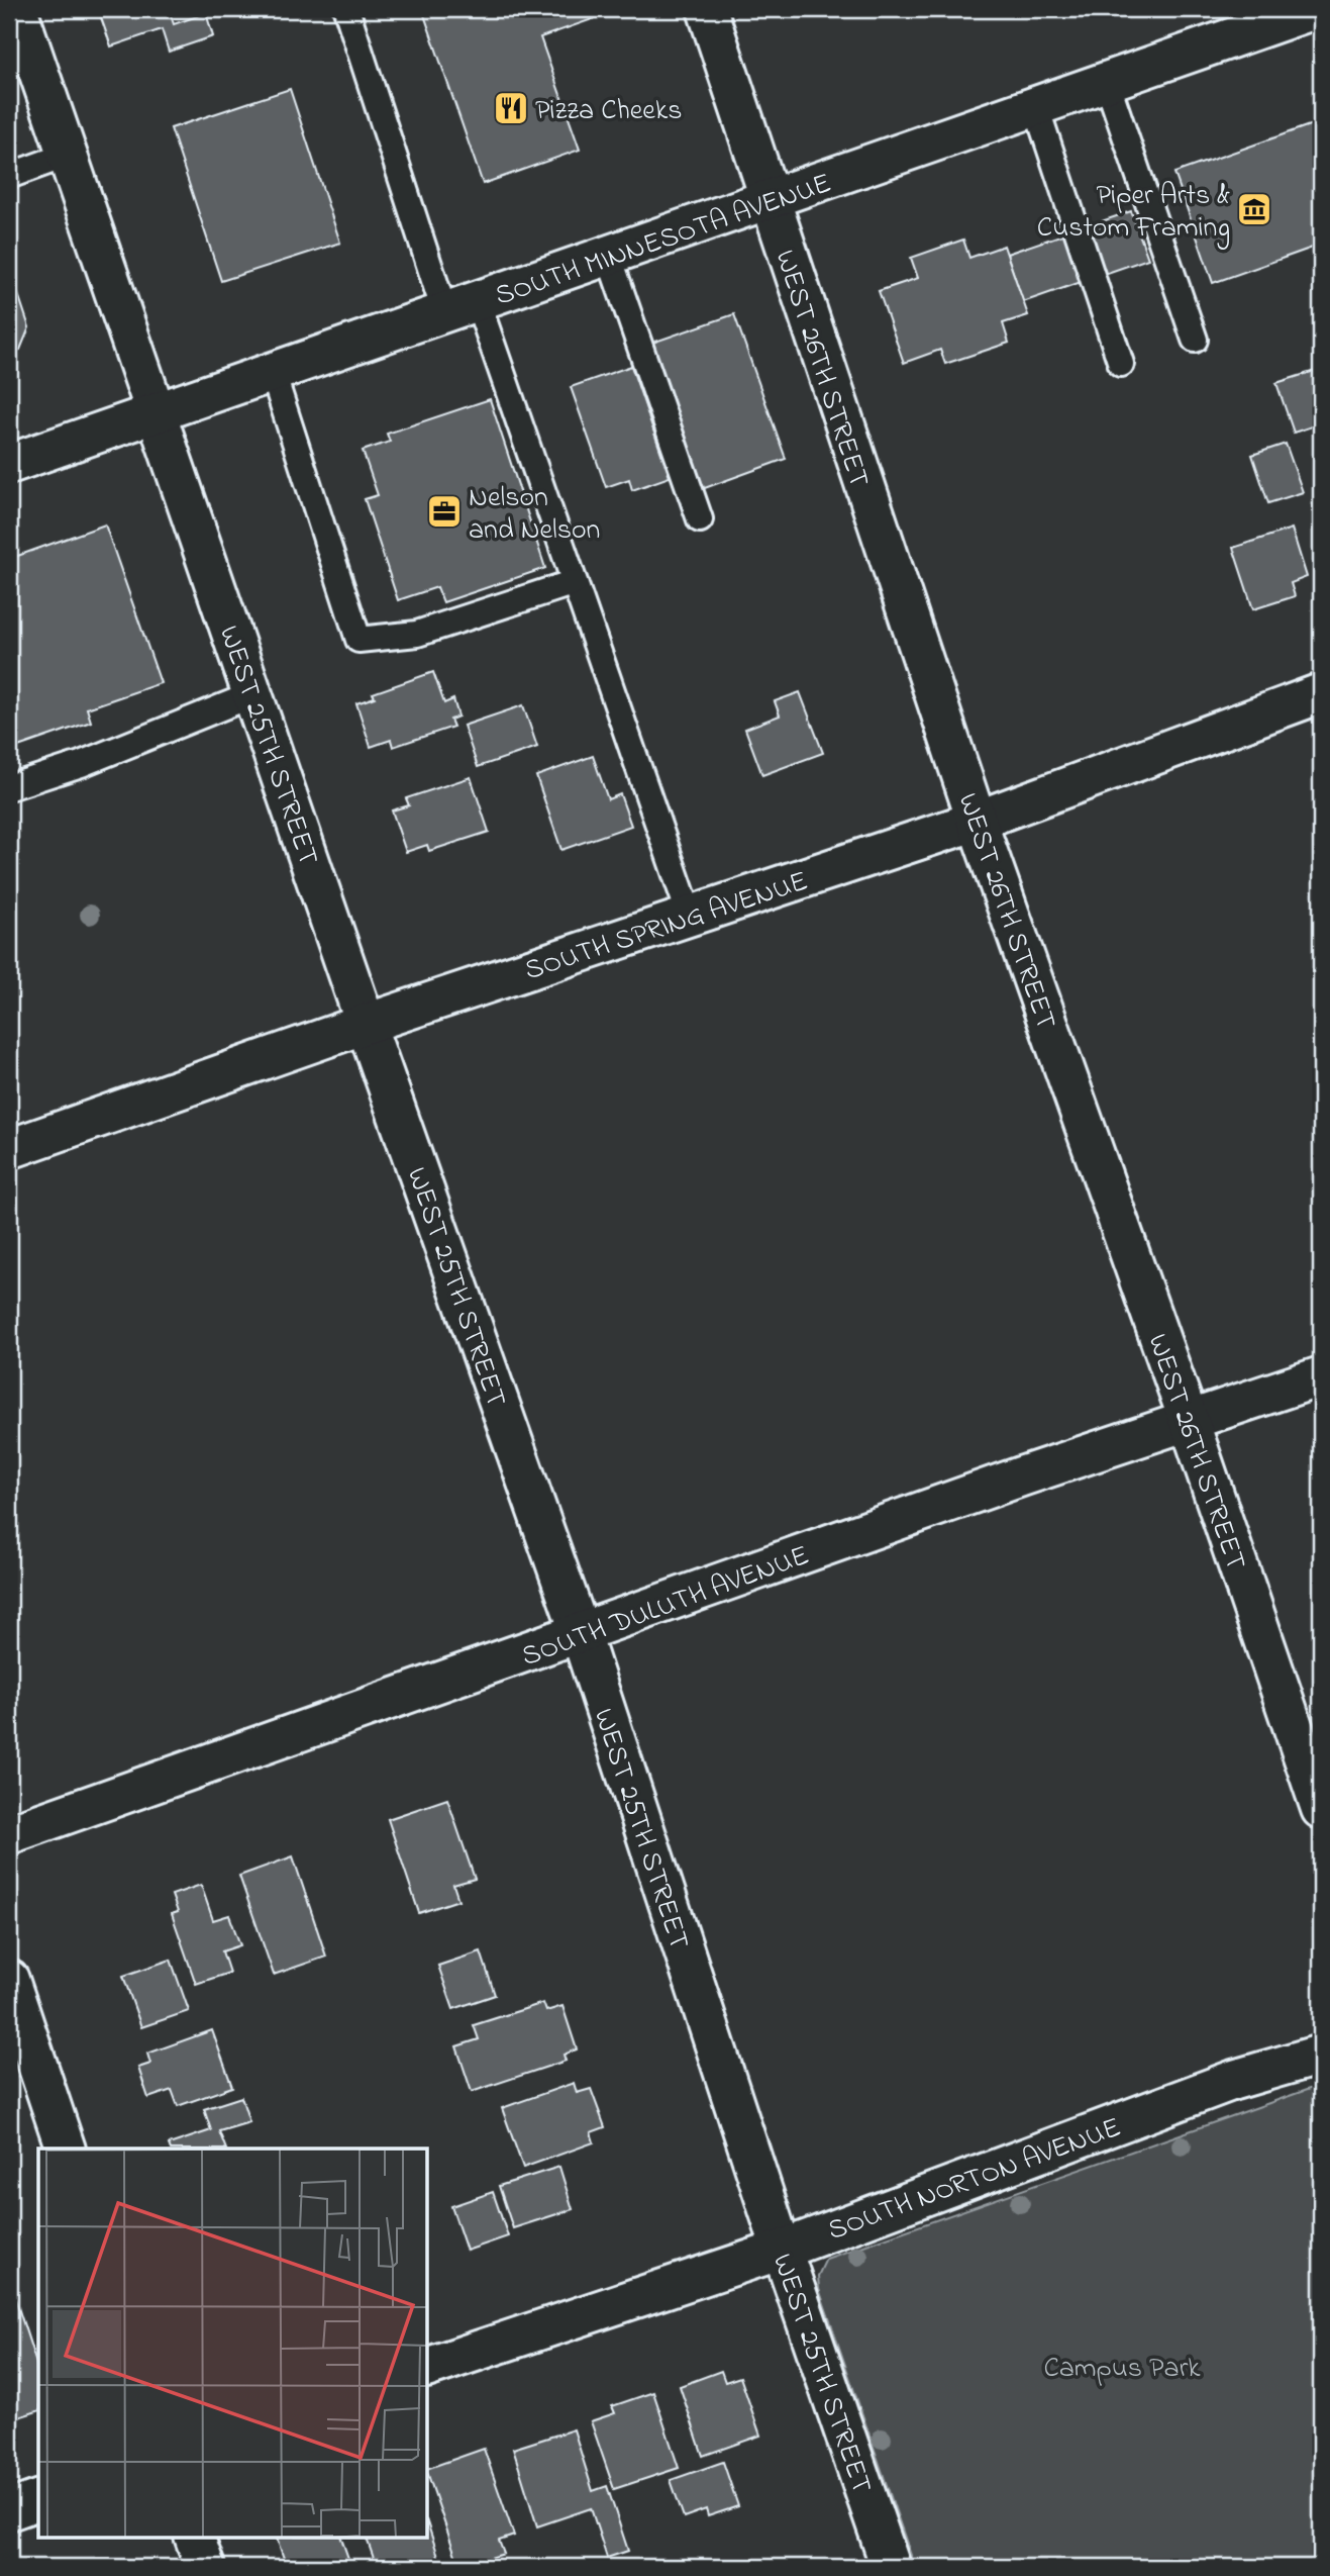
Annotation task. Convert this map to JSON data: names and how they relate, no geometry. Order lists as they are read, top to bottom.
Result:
{
  "streets": {
    "street": [
      "SOUTH MINNESOTA AVENUE",
      "WEST 26TH STREET",
      "WEST 25TH STREET",
      "SOUTH SPRING AVENUE",
      "SOUTH DULUTH AVENUE",
      "SOUTH NORTON AVENUE"
    ]
  },
  "crossings": [
    ["SOUTH MINNESOTA AVENUE", "WEST 26TH STREET"],
    ["SOUTH MINNESOTA AVENUE", "WEST 25TH STREET"],
    ["WEST 26TH STREET", "SOUTH SPRING AVENUE"],
    ["WEST 26TH STREET", "SOUTH DULUTH AVENUE"],
    ["WEST 25TH STREET", "SOUTH SPRING AVENUE"],
    ["WEST 25TH STREET", "SOUTH DULUTH AVENUE"],
    ["WEST 25TH STREET", "SOUTH NORTON AVENUE"]
  ],
  "parks": ["Campus Park"],
  "places": {
    "restaurant": ["Pizza Cheeks"],
    "museum": ["Piper Arts & Custom Framing"],
    "office": ["Nelson and Nelson"]
  }
}
